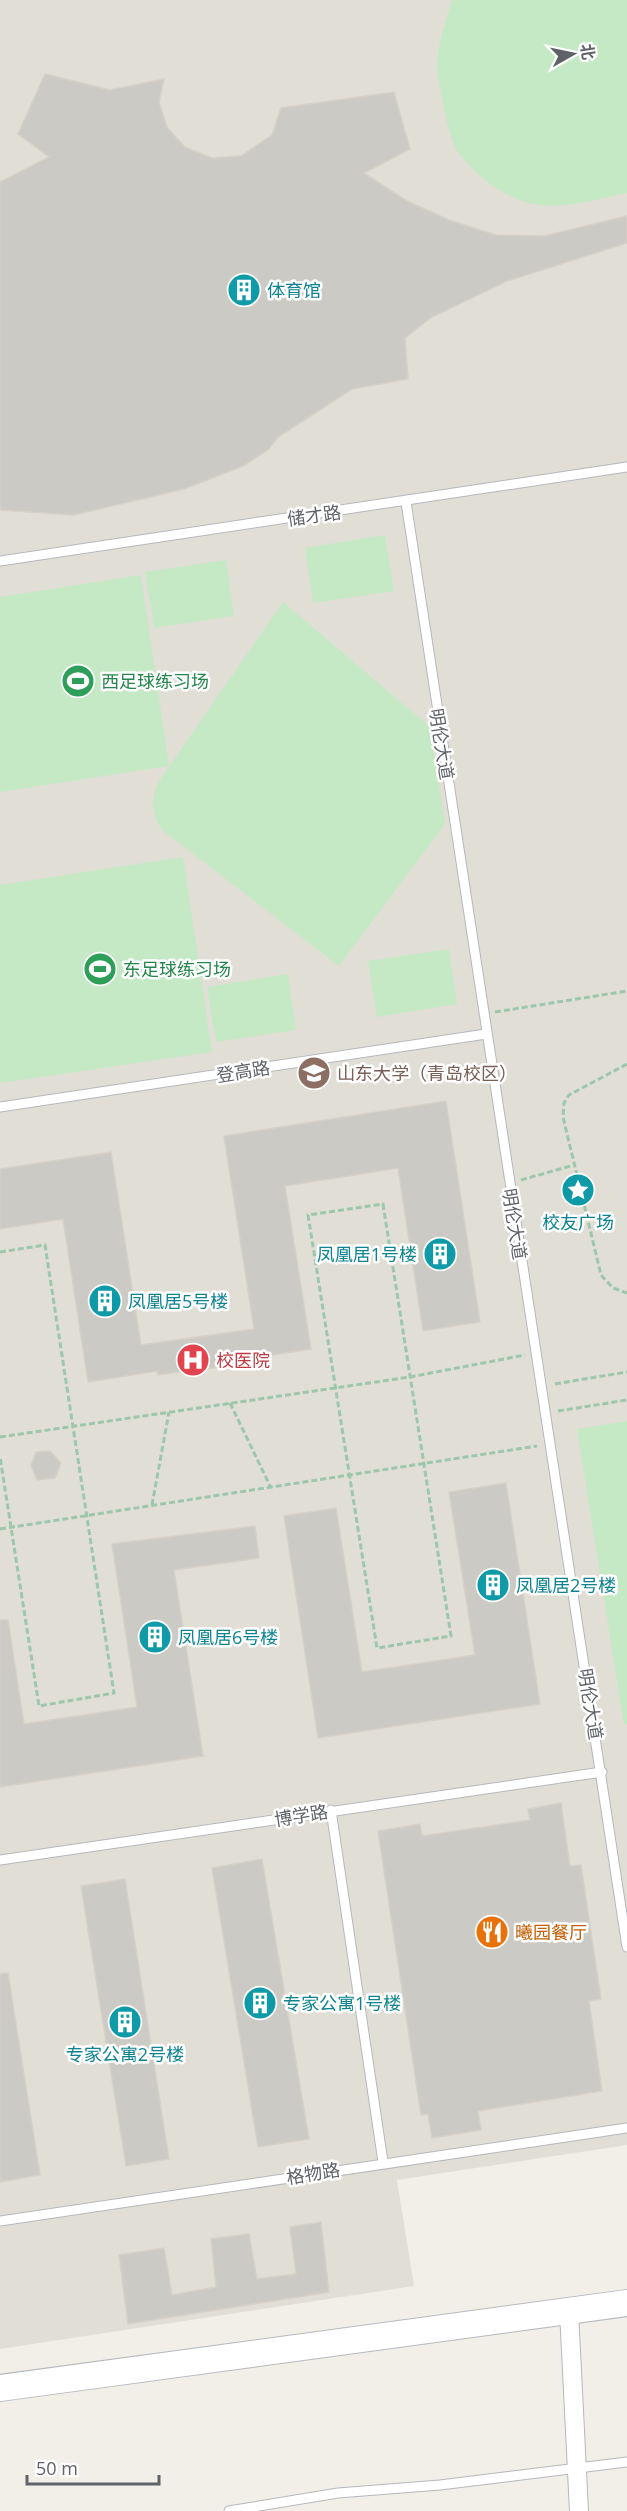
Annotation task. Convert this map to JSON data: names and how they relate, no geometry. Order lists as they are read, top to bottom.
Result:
{
  "streets": {
    "lane": [
      "储才路",
      "明伦大道",
      "登高路",
      "博学路",
      "格物路"
    ]
  },
  "crossings": [
    ["储才路", "明伦大道"],
    ["明伦大道", "登高路"],
    ["明伦大道", "博学路"]
  ],
  "places": {
    "building": [
      "体育馆",
      "凤凰居1号楼",
      "凤凰居5号楼",
      "凤凰居2号楼",
      "凤凰居6号楼",
      "专家公寓1号楼",
      "专家公寓2号楼"
    ],
    "sports": ["西足球练习场", "东足球练习场"],
    "school or university": ["山东大学（青岛校区）"],
    "place": ["校友广场"],
    "hospital": ["校医院"],
    "restaurant": ["曦园餐厅"]
  },
  "scale_bar": "50 m",
  "north": "right"
}
